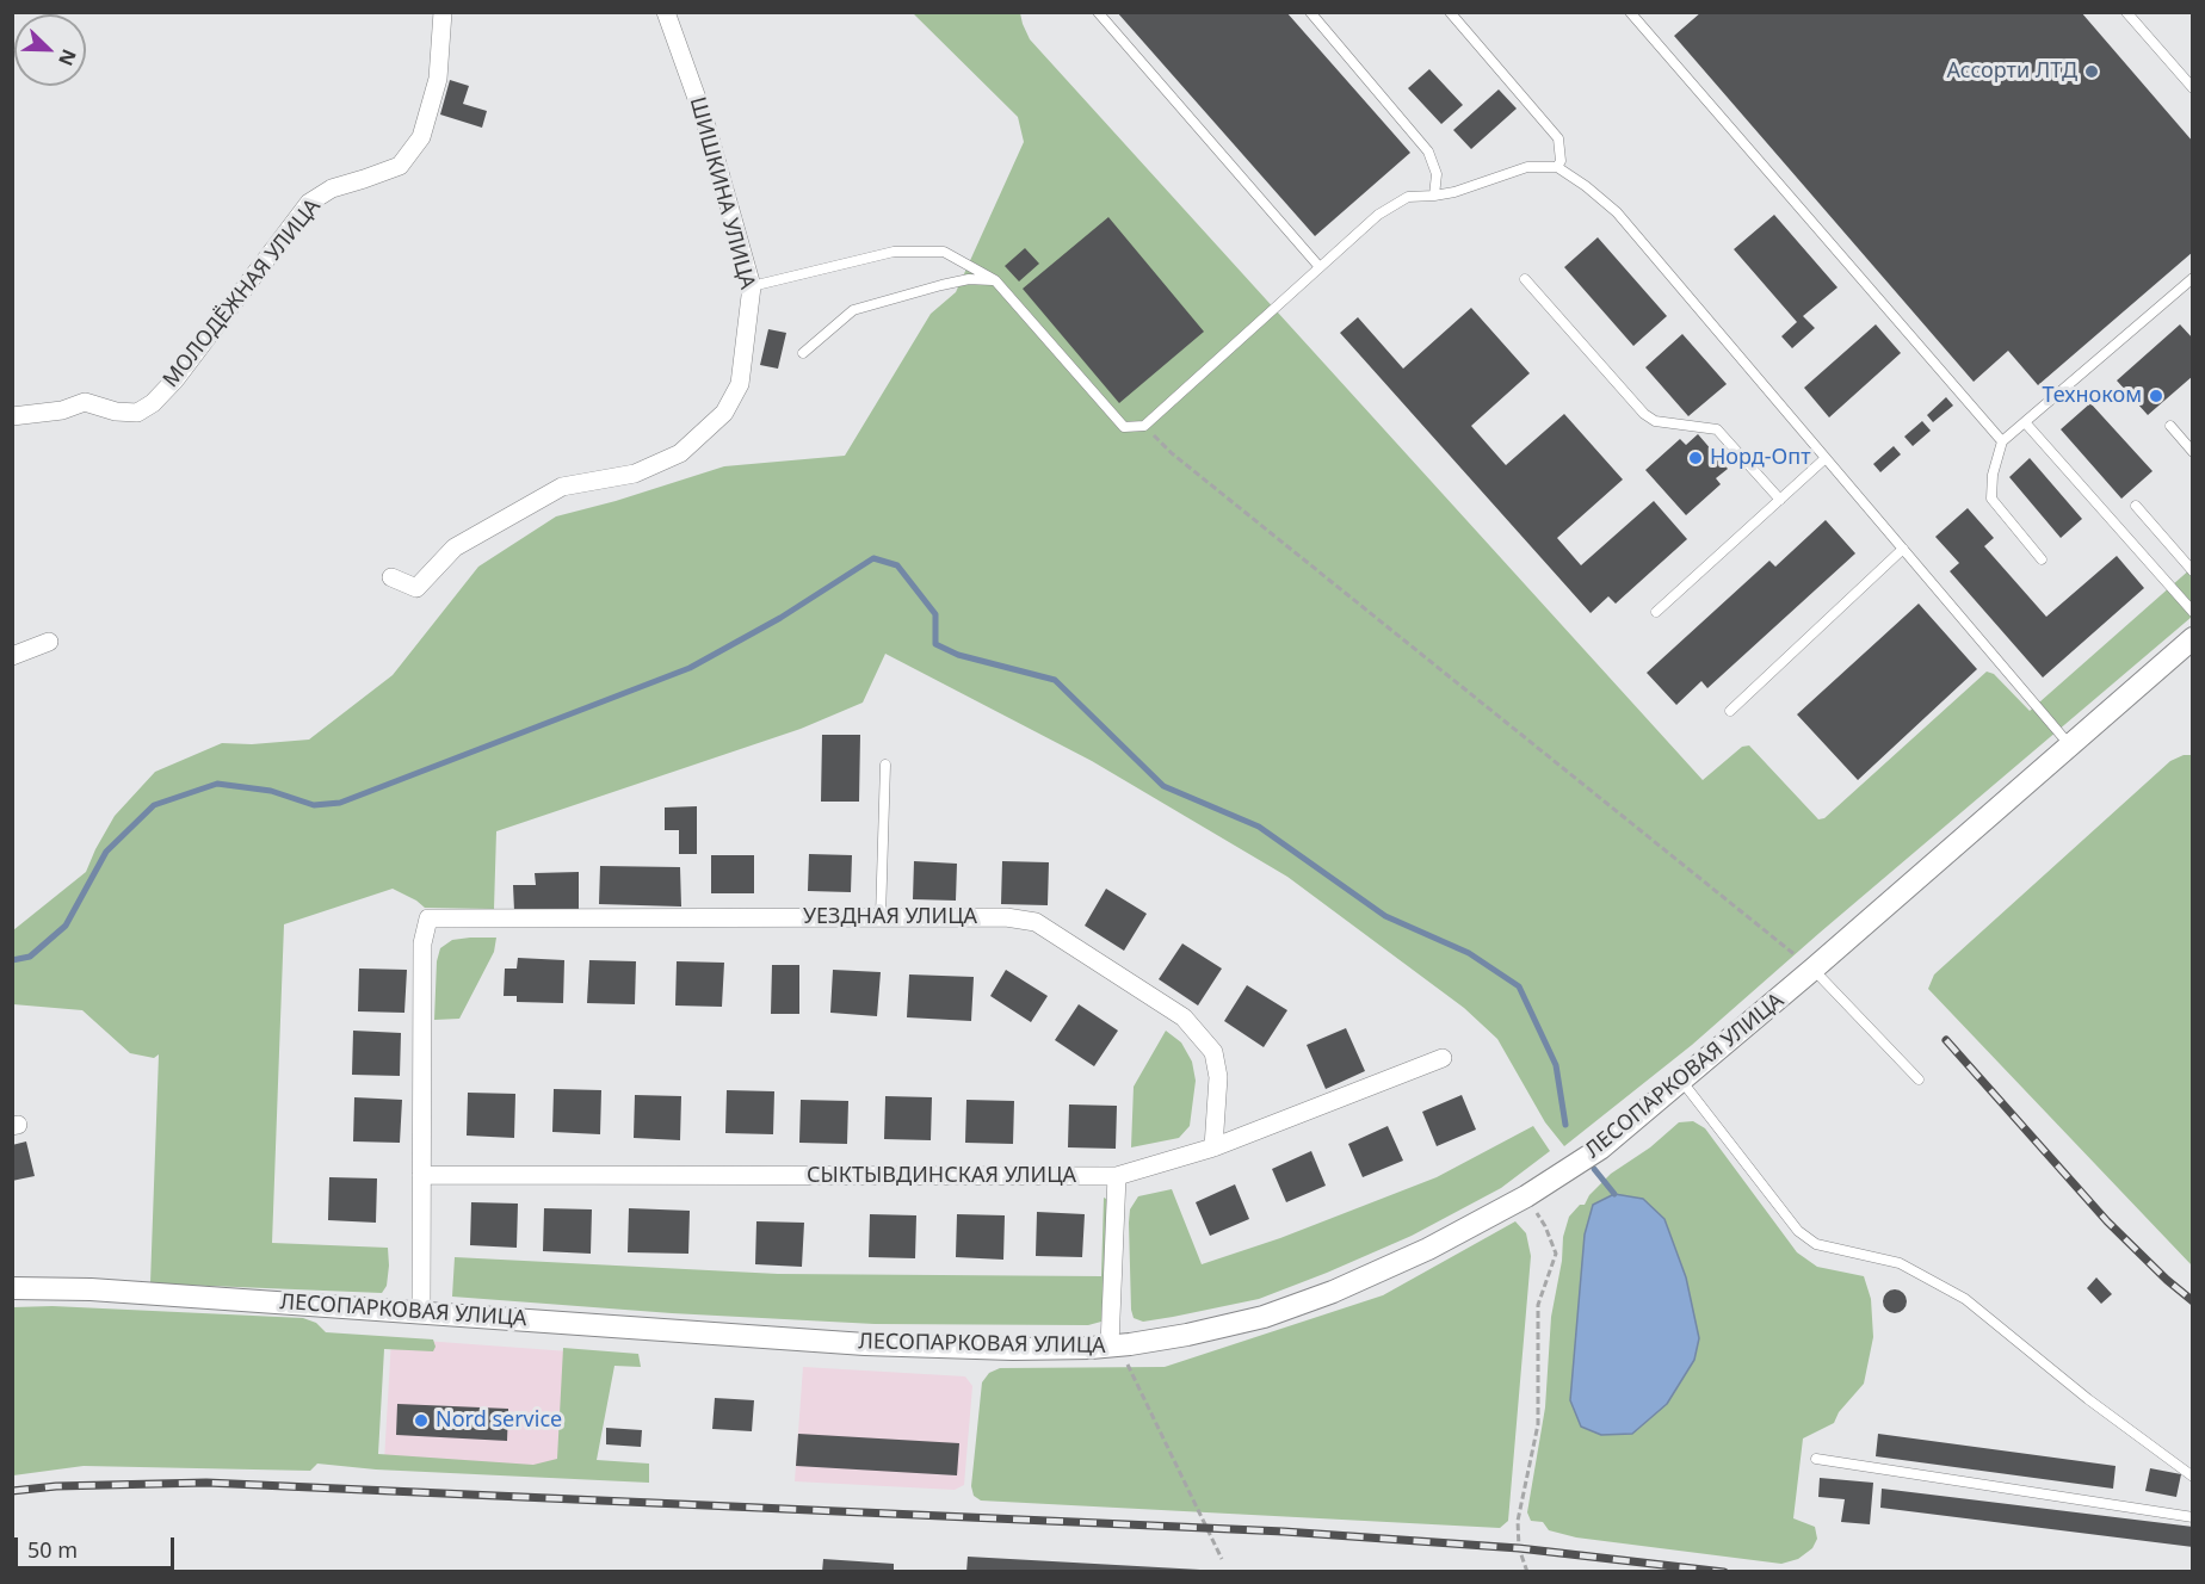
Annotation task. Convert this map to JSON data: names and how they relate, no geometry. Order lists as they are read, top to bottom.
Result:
{
  "streets": {
    "street": [
      "ШИШКИНА УЛИЦА",
      "МОЛОДЁЖНАЯ УЛИЦА",
      "УЕЗДНАЯ УЛИЦА",
      "ЛЕСОПАРКОВАЯ УЛИЦА",
      "СЫКТЫВДИНСКАЯ УЛИЦА"
    ]
  },
  "crossings": [
    ["УЕЗДНАЯ УЛИЦА", "СЫКТЫВДИНСКАЯ УЛИЦА"]
  ],
  "places": [
    "Ассорти ЛТД",
    "Техноком",
    "Норд-Опт",
    "Nord service"
  ],
  "scale_bar": "50 m",
  "north": "bottom right"
}
